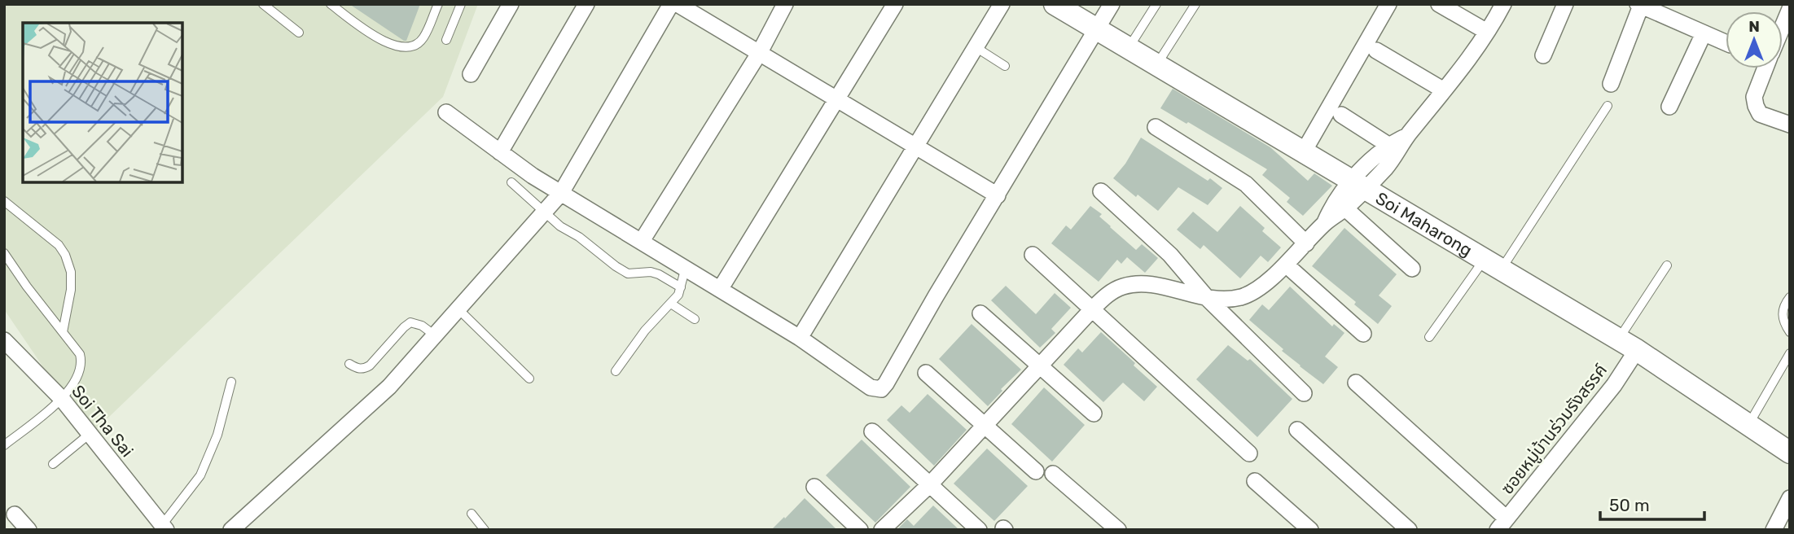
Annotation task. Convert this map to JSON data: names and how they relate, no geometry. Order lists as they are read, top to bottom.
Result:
{
  "streets": {
    "street": ["Soi Maharong", "Soi Tha Sai", "ซอยหมู่บ้านร่วมรังสรรค์"]
  },
  "crossings": [
    ["Soi Maharong", "ซอยหมู่บ้านร่วมรังสรรค์"]
  ],
  "scale_bar": "50 m",
  "north": "top"
}
